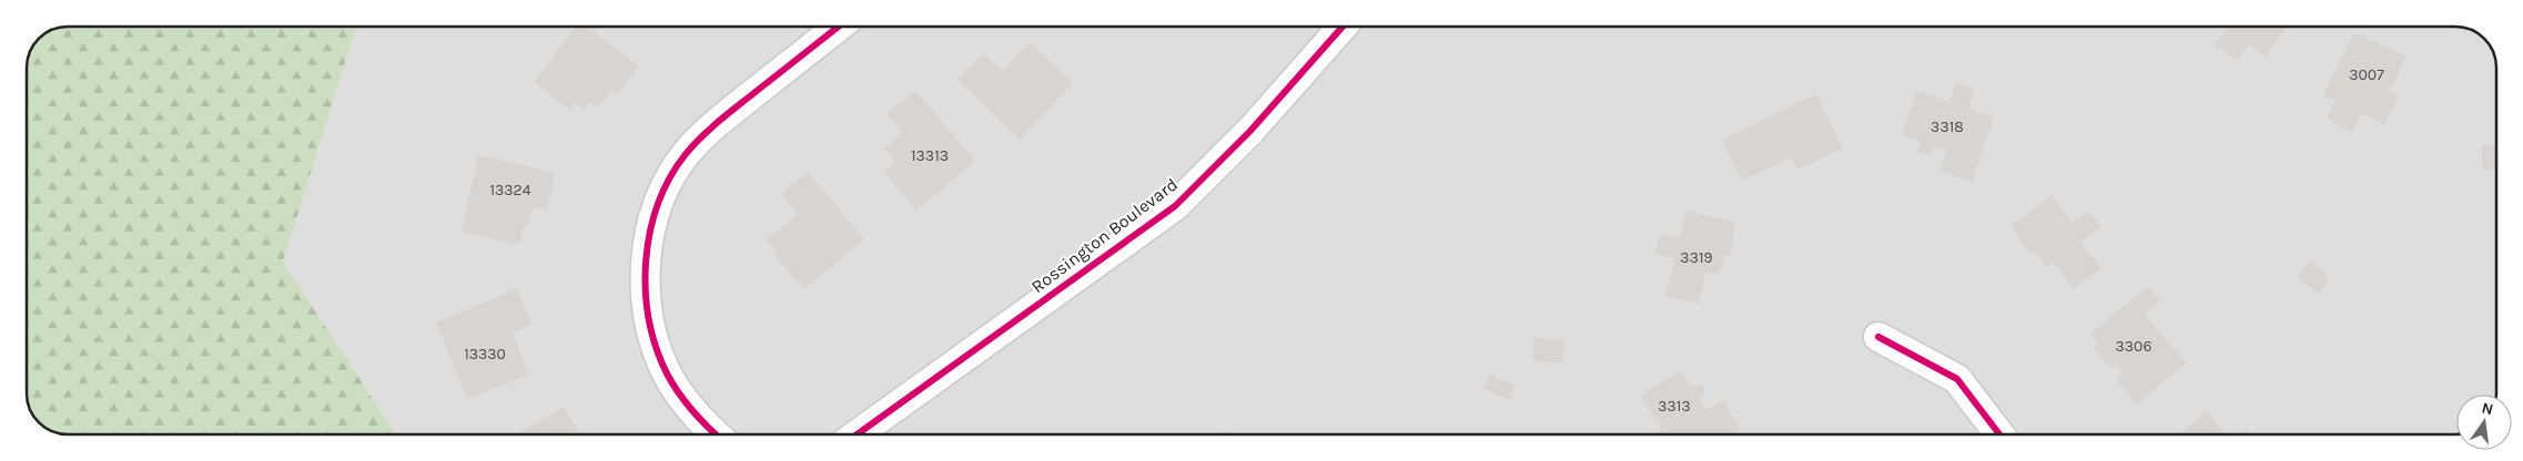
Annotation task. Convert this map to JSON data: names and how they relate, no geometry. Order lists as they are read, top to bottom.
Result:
{
  "streets": {
    "street": ["Rossington Boulevard"]
  },
  "house_numbers": [
    "3007",
    "3318",
    "13313",
    "13324",
    "3319",
    "3306",
    "13330",
    "3313"
  ],
  "north": "top"
}
